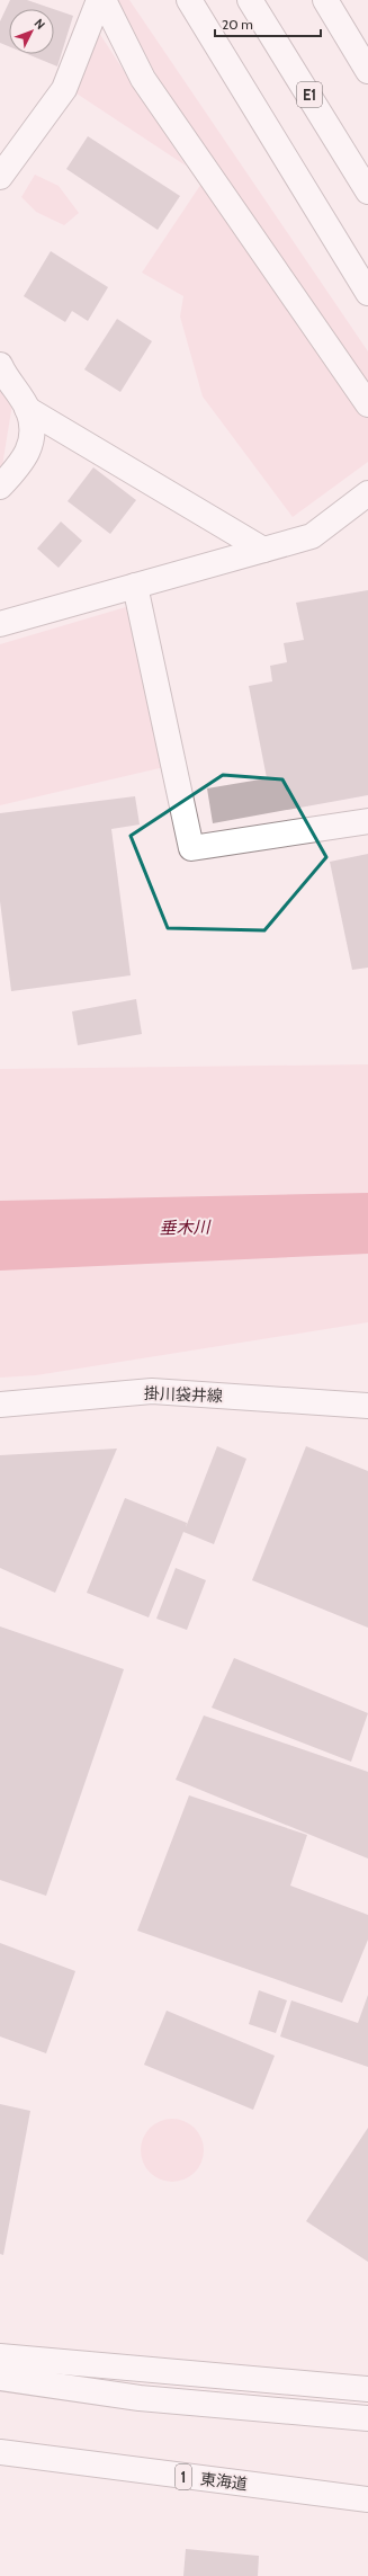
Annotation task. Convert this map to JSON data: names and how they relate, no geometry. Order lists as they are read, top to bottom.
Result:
{
  "streets": {
    "main road": [
      "E1",
      "掛川袋井線",
      "1",
      "東海道"
    ]
  },
  "water": ["垂木川"],
  "scale_bar": "20 m",
  "north": "top right"
}
